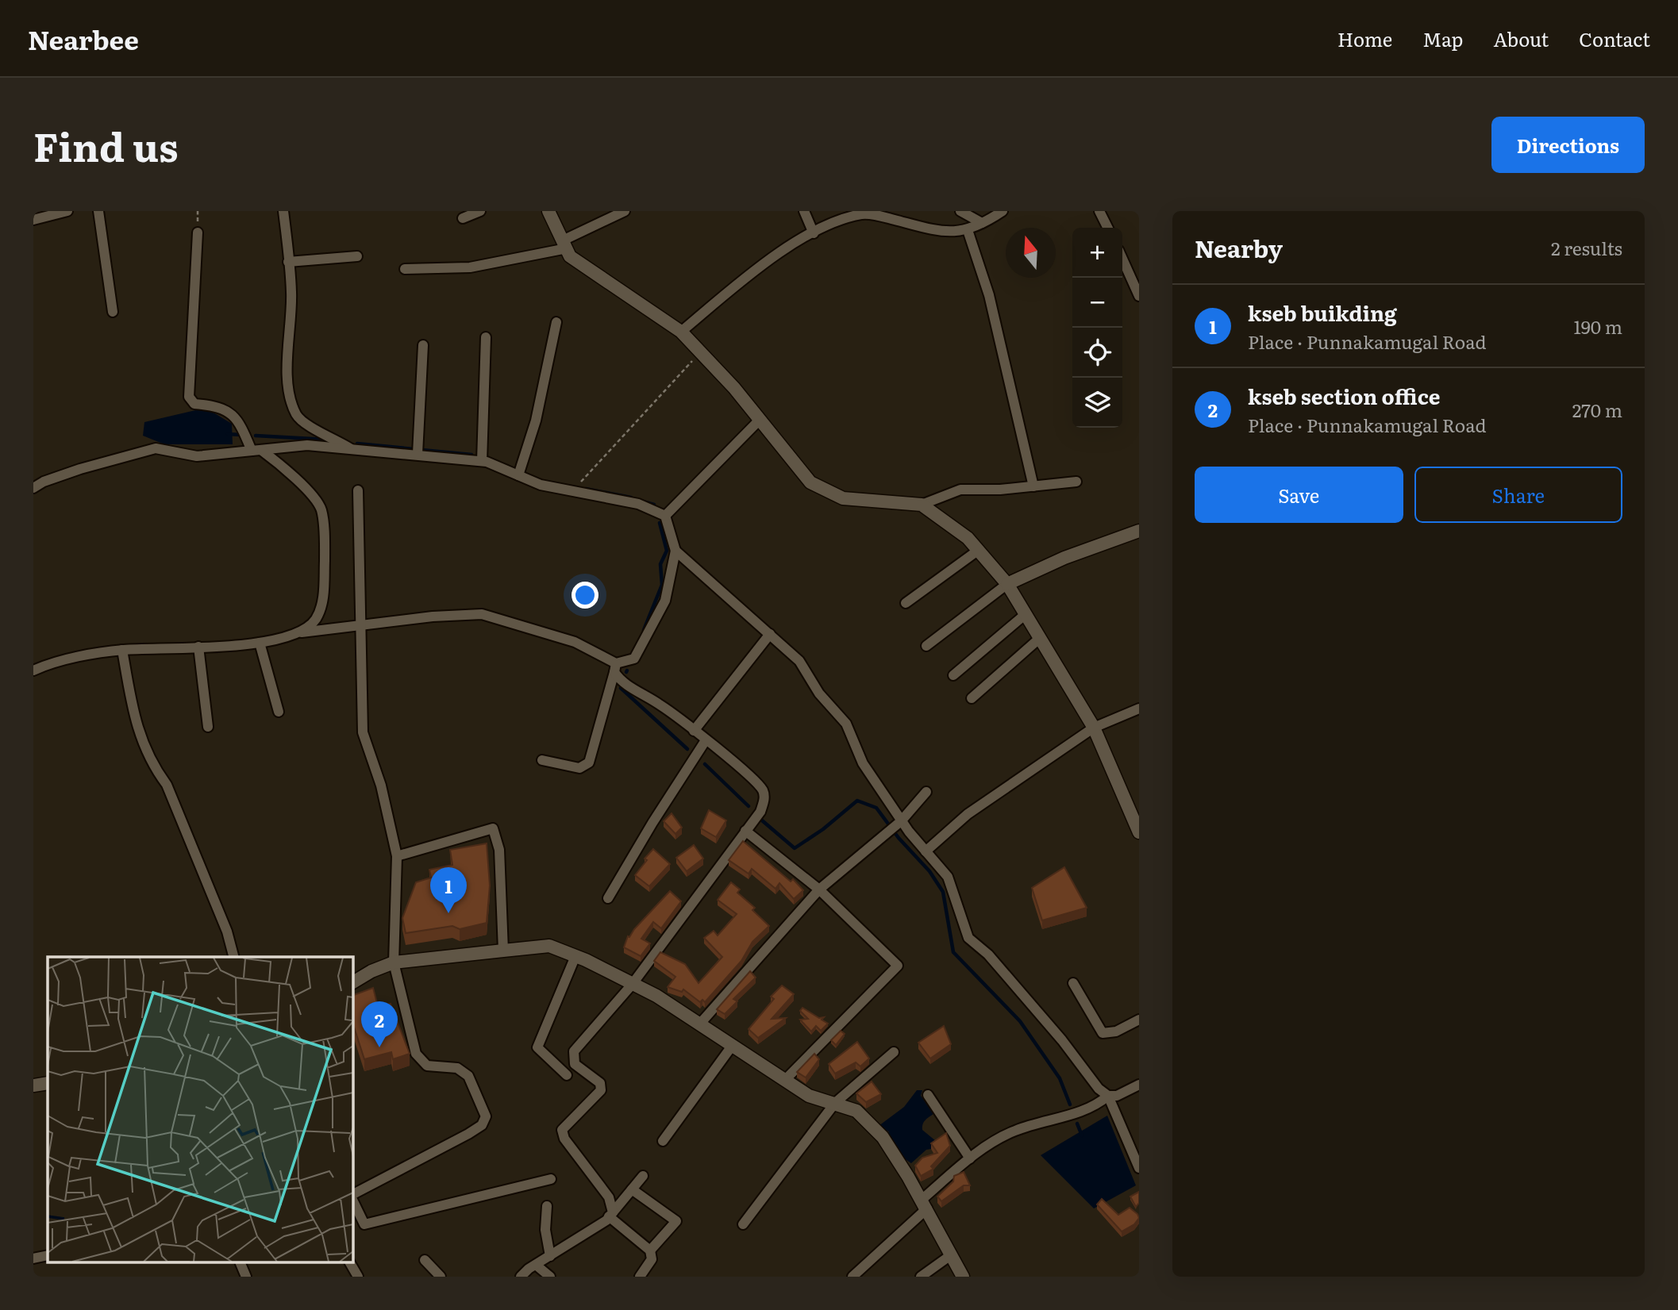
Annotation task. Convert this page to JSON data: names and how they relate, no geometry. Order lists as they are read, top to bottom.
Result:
{
  "north": "top",
  "page": {
    "header": "Nearbee",
    "nav": [
      "Home",
      "Map",
      "About",
      "Contact"
    ],
    "title": "Find us",
    "buttons": [
      "Directions",
      ["Save", "Share"]
    ],
    "heading": ["Nearby", "2 results"],
    "map_buttons": ["+", "−"],
    "list": [
      {
        "mark": "1",
        "name": "kseb buikding",
        "note": "Place · Punnakamugal Road",
        "value": "190 m"
      },
      {
        "mark": "2",
        "name": "kseb section office",
        "note": "Place · Punnakamugal Road",
        "value": "270 m"
      }
    ],
    "pins": ["1", "2"]
  }
}
